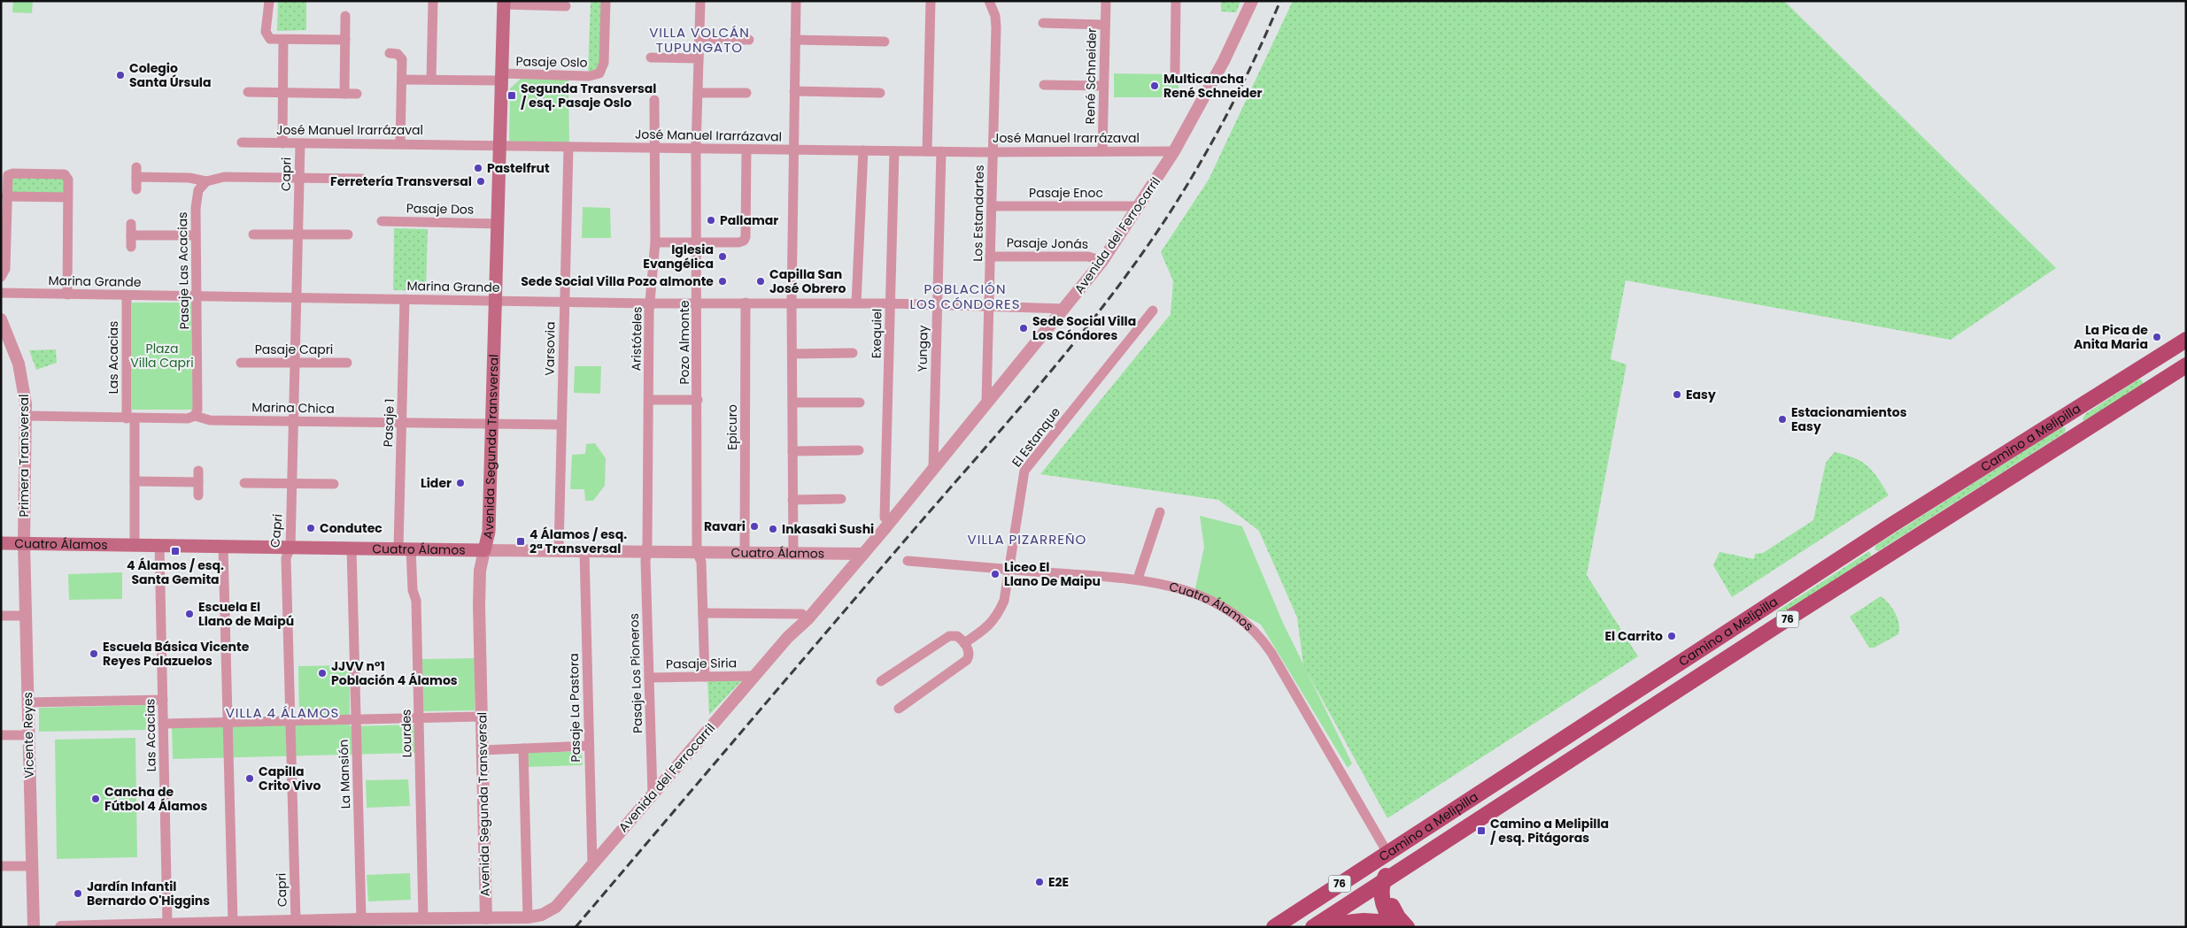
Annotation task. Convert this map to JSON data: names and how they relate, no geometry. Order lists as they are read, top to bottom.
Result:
{
  "streets": {
    "main road": [
      "Camino a Melipilla",
      "Avenida Segunda Transversal",
      "Cuatro Álamos",
      "76"
    ],
    "street": [
      "Pasaje Oslo",
      "René Schneider",
      "José Manuel Irarrázaval",
      "Capri",
      "Pasaje Enoc",
      "Pasaje Dos",
      "Los Estandartes",
      "Avenida del Ferrocarril",
      "Pasaje Jonás",
      "Pasaje Las Acacias",
      "Marina Grande",
      "Exequiel",
      "Aristóteles",
      "Pozo Almonte",
      "Varsovia",
      "Yungay",
      "Pasaje Capri",
      "Las Acacias",
      "Marina Chica",
      "Pasaje 1",
      "Epicuro",
      "El Estanque",
      "Primera Transversal",
      "Pasaje Siria",
      "Pasaje Los Pioneros",
      "Pasaje La Pastora",
      "Lourdes",
      "Vicente Reyes",
      "La Mansión"
    ]
  },
  "crossings": [
    ["Pasaje Oslo", "Avenida Segunda Transversal"],
    ["René Schneider", "José Manuel Irarrázaval"],
    ["José Manuel Irarrázaval", "Capri"],
    ["José Manuel Irarrázaval", "Los Estandartes"],
    ["José Manuel Irarrázaval", "Avenida del Ferrocarril"],
    ["José Manuel Irarrázaval", "Exequiel"],
    ["José Manuel Irarrázaval", "Aristóteles"],
    ["José Manuel Irarrázaval", "Pozo Almonte"],
    ["José Manuel Irarrázaval", "Varsovia"],
    ["José Manuel Irarrázaval", "Yungay"],
    ["José Manuel Irarrázaval", "Avenida Segunda Transversal"],
    ["Capri", "Marina Grande"],
    ["Capri", "Pasaje Capri"],
    ["Capri", "Marina Chica"],
    ["Capri", "Cuatro Álamos"],
    ["Pasaje Enoc", "Los Estandartes"],
    ["Pasaje Enoc", "Avenida del Ferrocarril"],
    ["Pasaje Dos", "Avenida Segunda Transversal"],
    ["Los Estandartes", "Avenida del Ferrocarril"],
    ["Los Estandartes", "Pasaje Jonás"],
    ["Los Estandartes", "Marina Grande"],
    ["Avenida del Ferrocarril", "Pasaje Jonás"],
    ["Avenida del Ferrocarril", "Marina Grande"],
    ["Avenida del Ferrocarril", "Exequiel"],
    ["Avenida del Ferrocarril", "Yungay"],
    ["Avenida del Ferrocarril", "Cuatro Álamos"],
    ["Avenida del Ferrocarril", "Pasaje Siria"],
    ["Avenida del Ferrocarril", "Pasaje Los Pioneros"],
    ["Avenida del Ferrocarril", "Pasaje La Pastora"],
    ["Pasaje Las Acacias", "Marina Grande"],
    ["Pasaje Las Acacias", "Marina Chica"],
    ["Marina Grande", "Exequiel"],
    ["Marina Grande", "Aristóteles"],
    ["Marina Grande", "Pozo Almonte"],
    ["Marina Grande", "Varsovia"],
    ["Marina Grande", "Yungay"],
    ["Marina Grande", "Las Acacias"],
    ["Marina Grande", "Pasaje 1"],
    ["Marina Grande", "Epicuro"],
    ["Marina Grande", "Avenida Segunda Transversal"],
    ["Aristóteles", "Cuatro Álamos"],
    ["Aristóteles", "Pasaje Los Pioneros"],
    ["Pozo Almonte", "Cuatro Álamos"],
    ["Pozo Almonte", "Pasaje Siria"],
    ["Varsovia", "Marina Chica"],
    ["Varsovia", "Cuatro Álamos"],
    ["Las Acacias", "Marina Chica"],
    ["Las Acacias", "Cuatro Álamos"],
    ["Marina Chica", "Pasaje 1"],
    ["Marina Chica", "Avenida Segunda Transversal"],
    ["Marina Chica", "Primera Transversal"],
    ["Pasaje 1", "Cuatro Álamos"],
    ["Pasaje 1", "Lourdes"],
    ["Epicuro", "Cuatro Álamos"],
    ["El Estanque", "Cuatro Álamos"],
    ["Camino a Melipilla", "Cuatro Álamos"],
    ["Avenida Segunda Transversal", "Cuatro Álamos"],
    ["Primera Transversal", "Cuatro Álamos"],
    ["Primera Transversal", "Vicente Reyes"],
    ["Cuatro Álamos", "Pasaje Los Pioneros"],
    ["Cuatro Álamos", "Pasaje La Pastora"],
    ["Cuatro Álamos", "Lourdes"],
    ["Cuatro Álamos", "Vicente Reyes"],
    ["Cuatro Álamos", "La Mansión"],
    ["Pasaje Siria", "Pasaje Los Pioneros"]
  ],
  "districts": [
    "VILLA VOLCÁN TUPUNGATO",
    "POBLACIÓN LOS CÓNDORES",
    "VILLA PIZARREÑO",
    "VILLA 4 ÁLAMOS"
  ],
  "parks": ["Plaza Villa Capri"],
  "places": {
    "other": [
      "Colegio Santa Úrsula",
      "Multicancha René Schneider",
      "Pastelfrut",
      "Ferretería Transversal",
      "Pallamar",
      "Iglesia Evangélica",
      "Sede Social Villa Pozo almonte",
      "Capilla San José Obrero",
      "Sede Social Villa Los Cóndores",
      "La Pica de Anita Maria",
      "Easy",
      "Estacionamientos Easy",
      "Lider",
      "Ravari",
      "Condutec",
      "Inkasaki Sushi",
      "Liceo El Llano De Maipu",
      "Escuela El Llano de Maipú",
      "El Carrito",
      "Escuela Básica Vicente Reyes Palazuelos",
      "JJVV n°1 Población 4 Álamos",
      "Capilla Crito Vivo",
      "Cancha de Fútbol 4 Álamos",
      "E2E",
      "Jardín Infantil Bernardo O'Higgins"
    ],
    "transit": [
      "Segunda Transversal / esq. Pasaje Oslo",
      "4 Álamos / esq. 2ª Transversal",
      "4 Álamos / esq. Santa Gemita",
      "Camino a Melipilla / esq. Pitágoras"
    ]
  }
}
